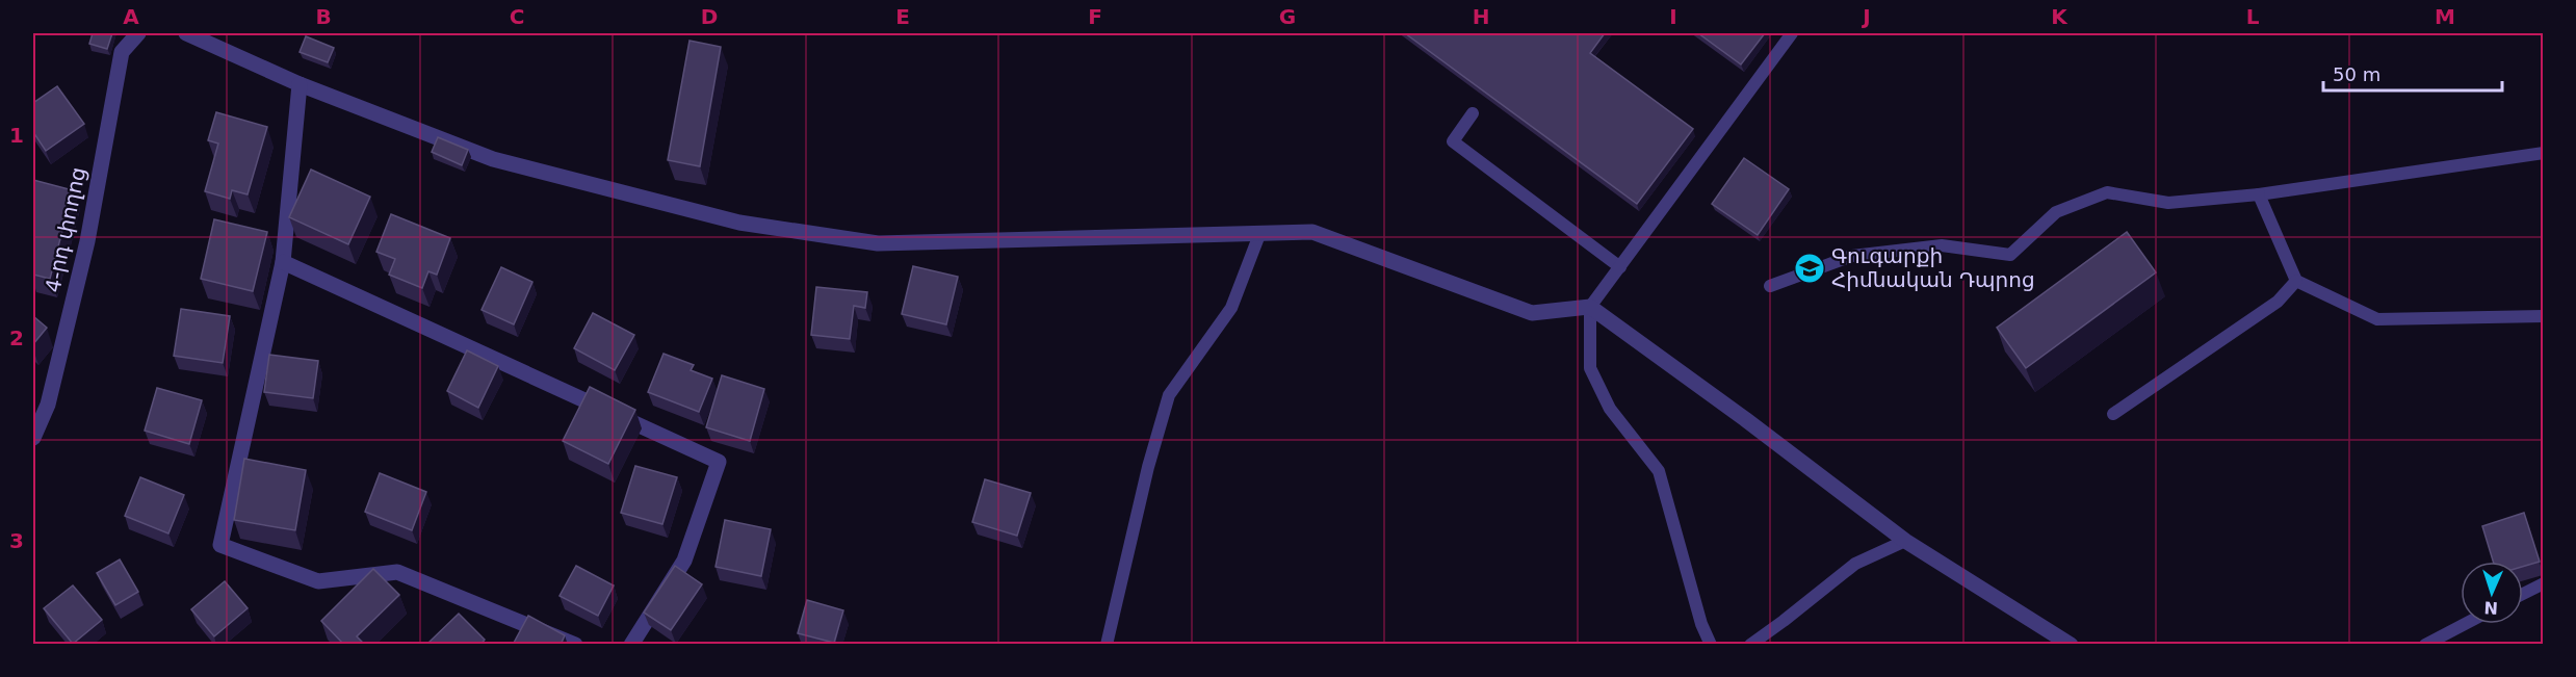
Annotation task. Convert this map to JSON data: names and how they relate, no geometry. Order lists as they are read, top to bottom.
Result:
{
  "streets": {
    "street": ["4-րդ փողոց"]
  },
  "places": {
    "school or university": ["Գուգարքի Հիմնական Դպրոց"]
  },
  "scale_bar": "50 m",
  "north": "bottom",
  "grid": {
    "columns": [
      "A",
      "B",
      "C",
      "D",
      "E",
      "F",
      "G",
      "H",
      "I",
      "J",
      "K",
      "L",
      "M"
    ],
    "rows": ["1", "2", "3"]
  }
}
